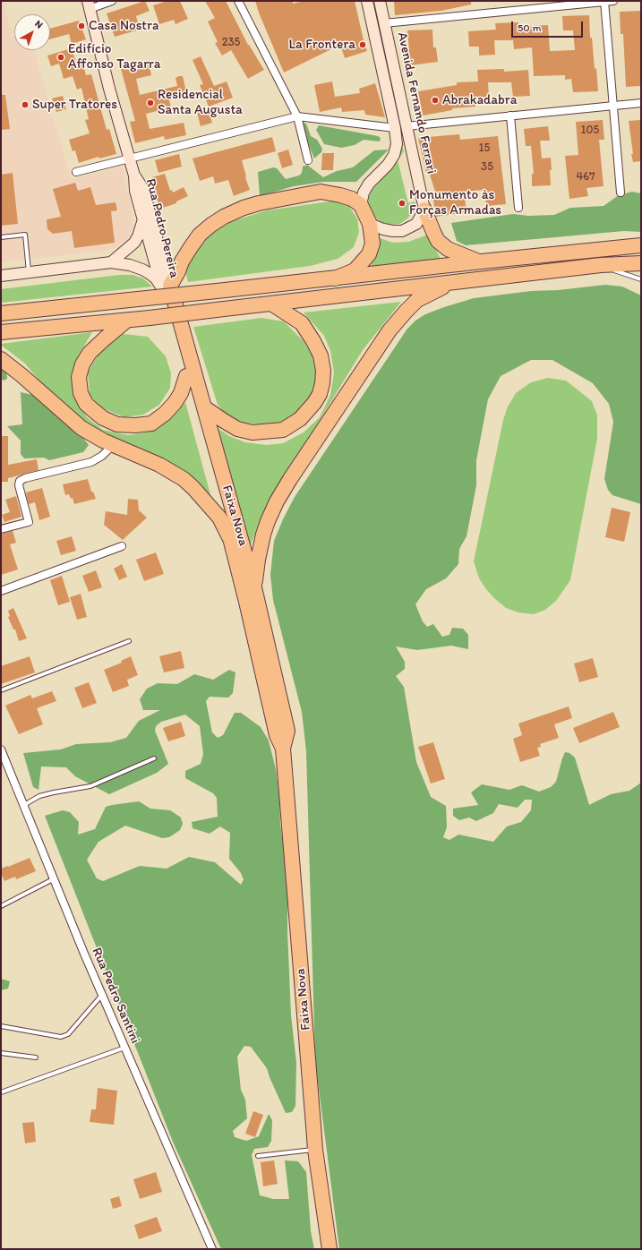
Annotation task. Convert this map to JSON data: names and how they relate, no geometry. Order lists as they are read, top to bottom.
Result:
{
  "streets": {
    "highway": ["Faixa Nova"],
    "main road": ["Avenida Fernando Ferrari", "Rua Pedro Pereira"],
    "street": ["Rua Pedro Santini"]
  },
  "crossings": [
    ["Rua Pedro Pereira", "Faixa Nova"]
  ],
  "places": [
    "Casa Nostra",
    "La Frontera",
    "Edifício Affonso Tagarra",
    "Abrakadabra",
    "Residencial Santa Augusta",
    "Super Tratores",
    "Monumento às Forças Armadas"
  ],
  "house_numbers": [
    "235",
    "105",
    "15",
    "35",
    "467"
  ],
  "scale_bar": "50 m",
  "north": "top right"
}
